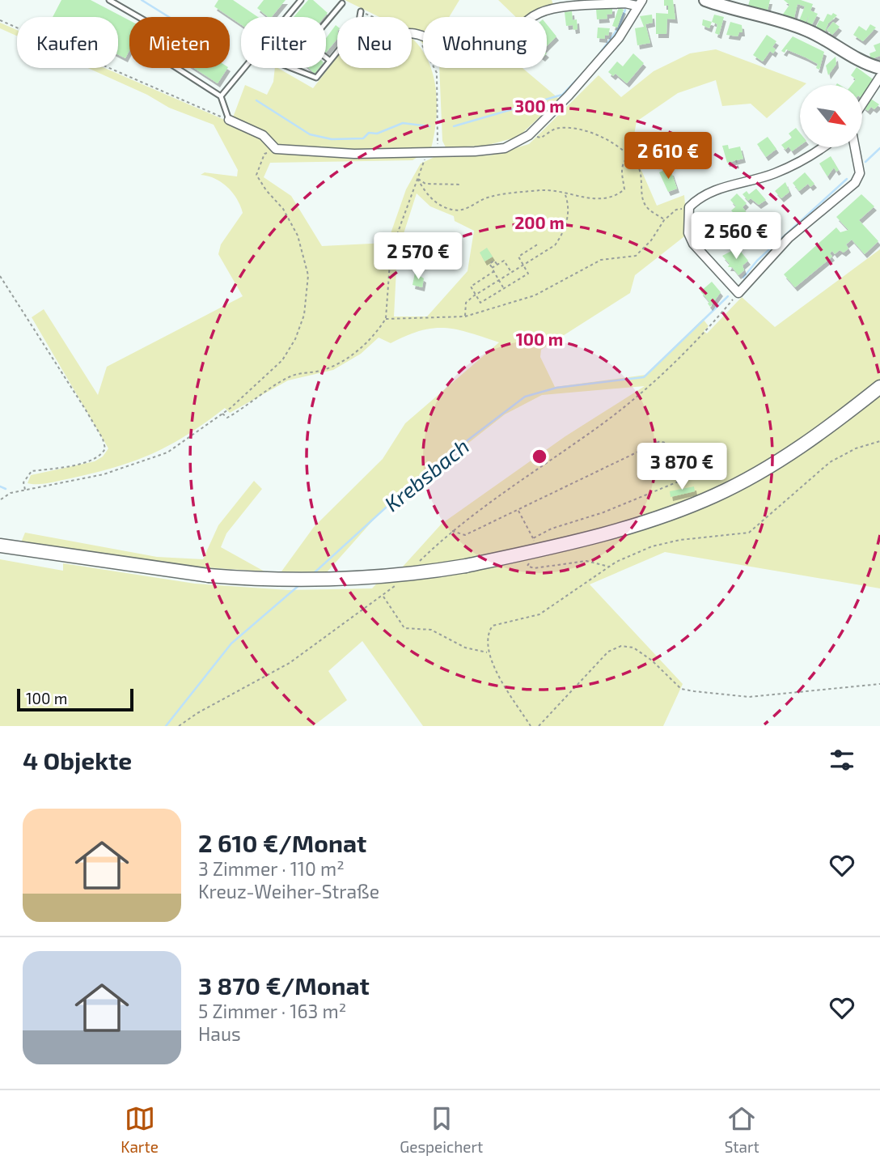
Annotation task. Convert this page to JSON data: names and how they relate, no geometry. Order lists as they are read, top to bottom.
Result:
{
  "water": ["Krebsbach"],
  "scale_bar": "100 m",
  "north": "bottom right",
  "page": {
    "chip": [
      "Kaufen",
      "Mieten",
      "Filter",
      "Neu",
      "Wohnung"
    ],
    "price": [
      "2 610 €",
      "2 560 €",
      "2 570 €",
      "3 870 €"
    ],
    "scale": "100 m",
    "heading": "4 Objekte",
    "list": [
      {
        "name": "2 610 €/Monat",
        "note": "3 Zimmer · 110 m² · Kreuz-Weiher-Straße"
      },
      {
        "name": "3 870 €/Monat",
        "note": "5 Zimmer · 163 m² · Haus"
      }
    ],
    "tabs": ["Karte", "Gespeichert", "Start"]
  },
  "rings": ["300 m", "200 m", "100 m"]
}
